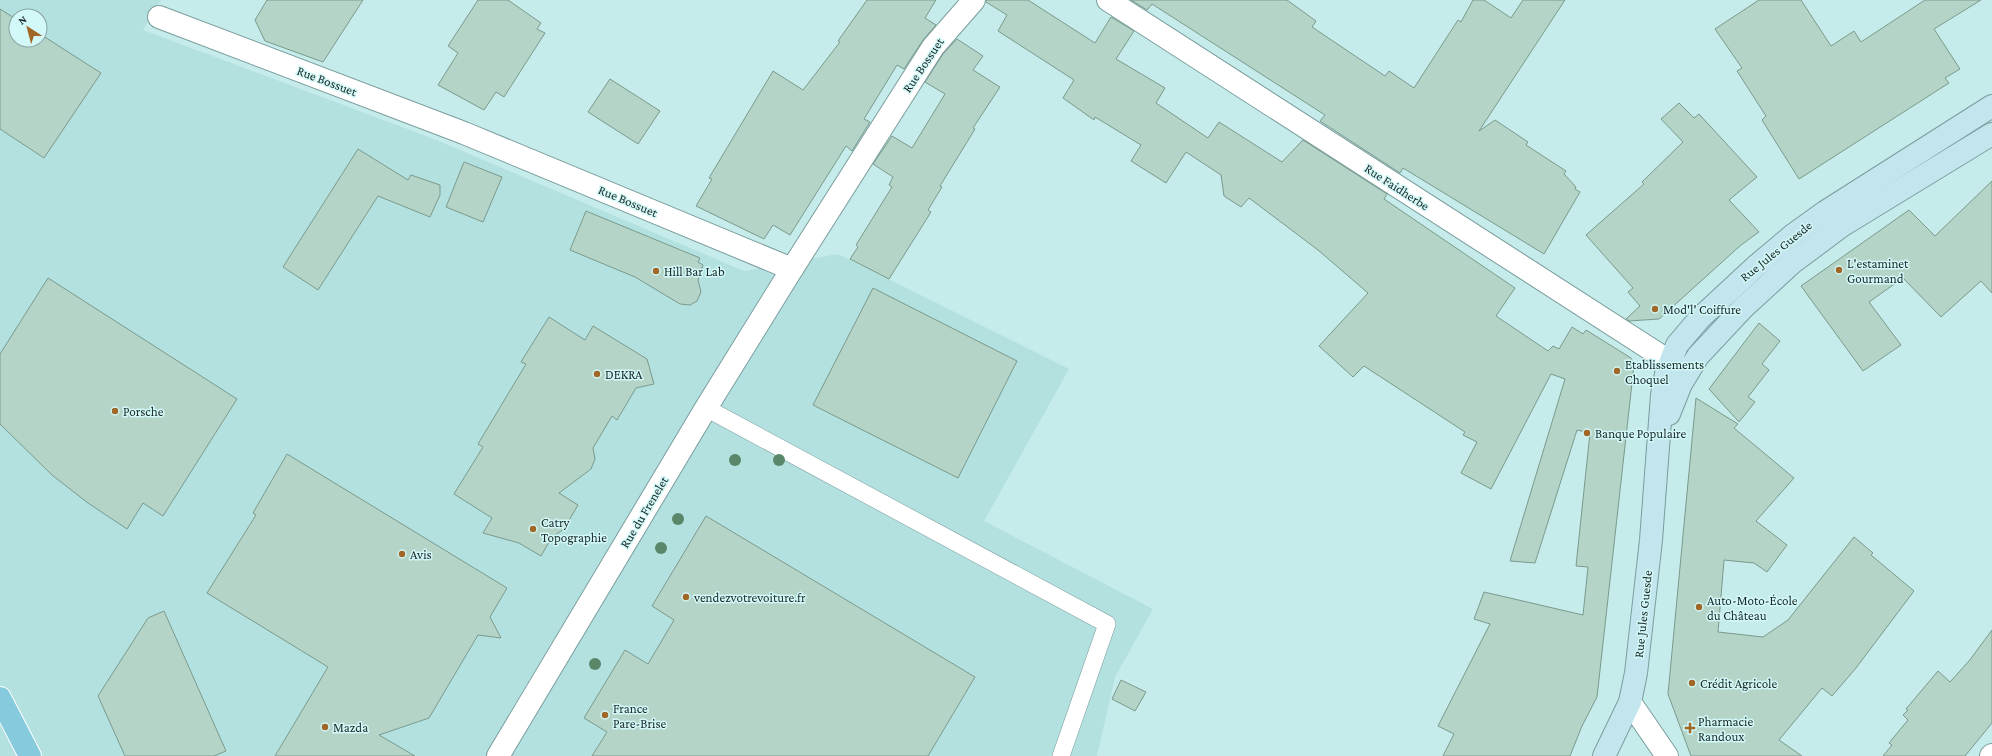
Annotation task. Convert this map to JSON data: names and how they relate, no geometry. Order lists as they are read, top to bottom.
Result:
{
  "streets": {
    "street": [
      "Rue Bossuet",
      "Rue Faidherbe",
      "Rue Jules Guesde",
      "Rue du Frenelet"
    ]
  },
  "crossings": [
    ["Rue Bossuet", "Rue du Frenelet"],
    ["Rue Faidherbe", "Rue Jules Guesde"]
  ],
  "places": {
    "other": [
      "L'estaminet Gourmand",
      "Hill Bar Lab",
      "Mod'l' Coiffure",
      "Etablissements Choquel",
      "DEKRA",
      "Porsche",
      "Banque Populaire",
      "Catry Topographie",
      "Avis",
      "vendezvotrevoiture.fr",
      "Auto-Moto-École du Château",
      "Crédit Agricole",
      "France Pare-Brise",
      "Mazda"
    ],
    "health": ["Pharmacie Randoux"]
  },
  "north": "top left"
}
